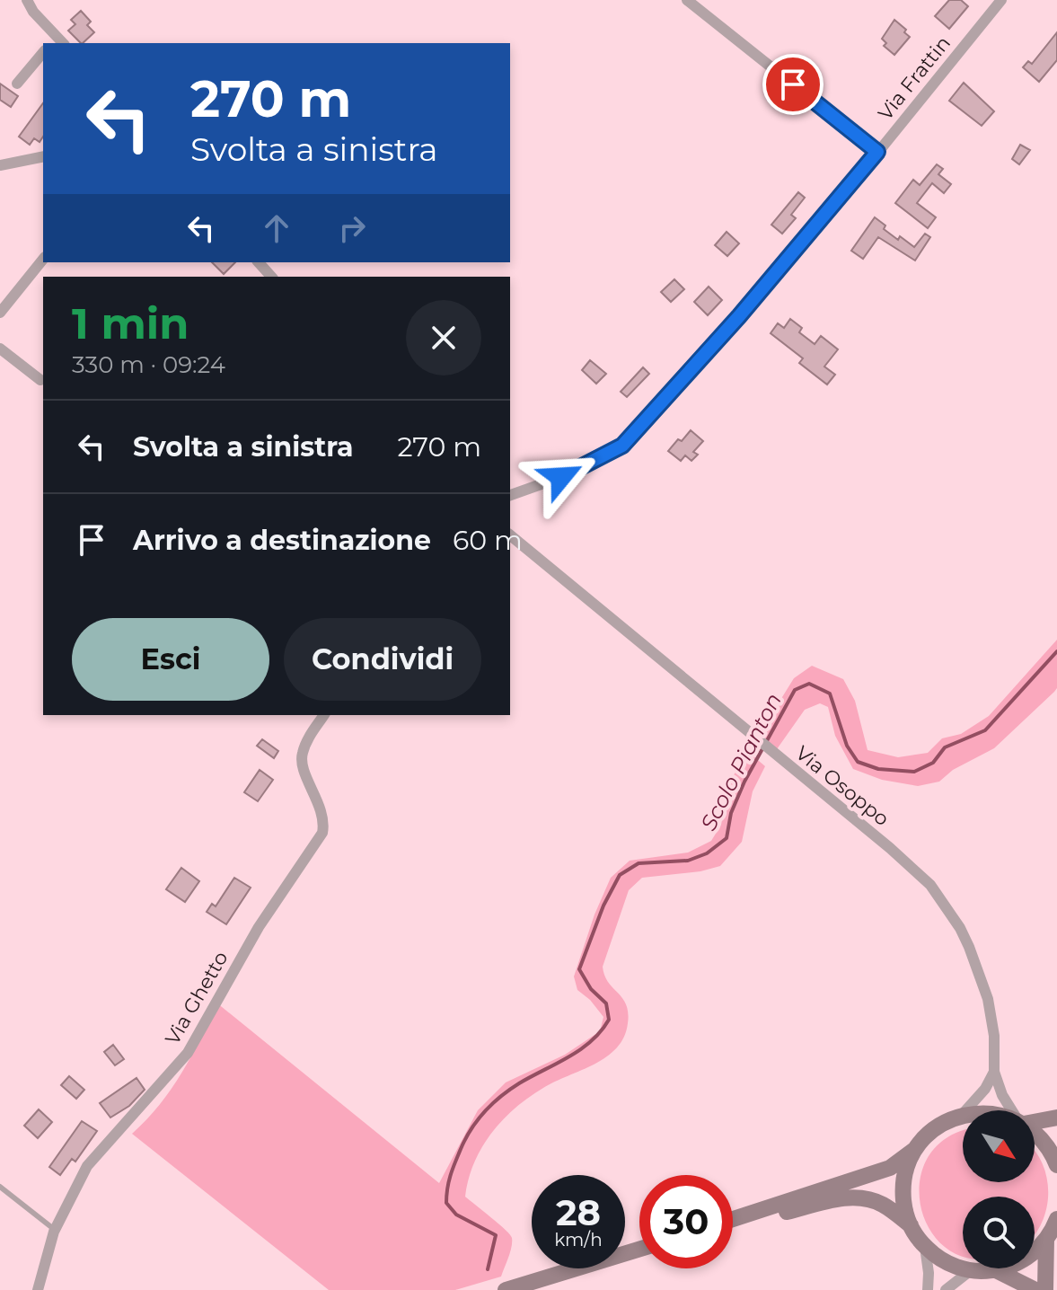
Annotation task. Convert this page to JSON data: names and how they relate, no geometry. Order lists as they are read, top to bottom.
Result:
{
  "streets": {
    "street": ["Via Frattin", "Via Osoppo", "Via Ghetto"]
  },
  "water": ["Scolo Pianton"],
  "north": "bottom right",
  "page": {
    "turn": ["270 m", "Svolta a sinistra"],
    "heading": ["1 min", "330 m · 09:24"],
    "list": [
      {
        "name": "Svolta a sinistra",
        "value": "270 m"
      },
      {
        "name": "Arrivo a destinazione",
        "value": "60 m"
      }
    ],
    "buttons": ["Esci", "Condividi"],
    "speed": "28 km/h",
    "limit": "30"
  }
}
